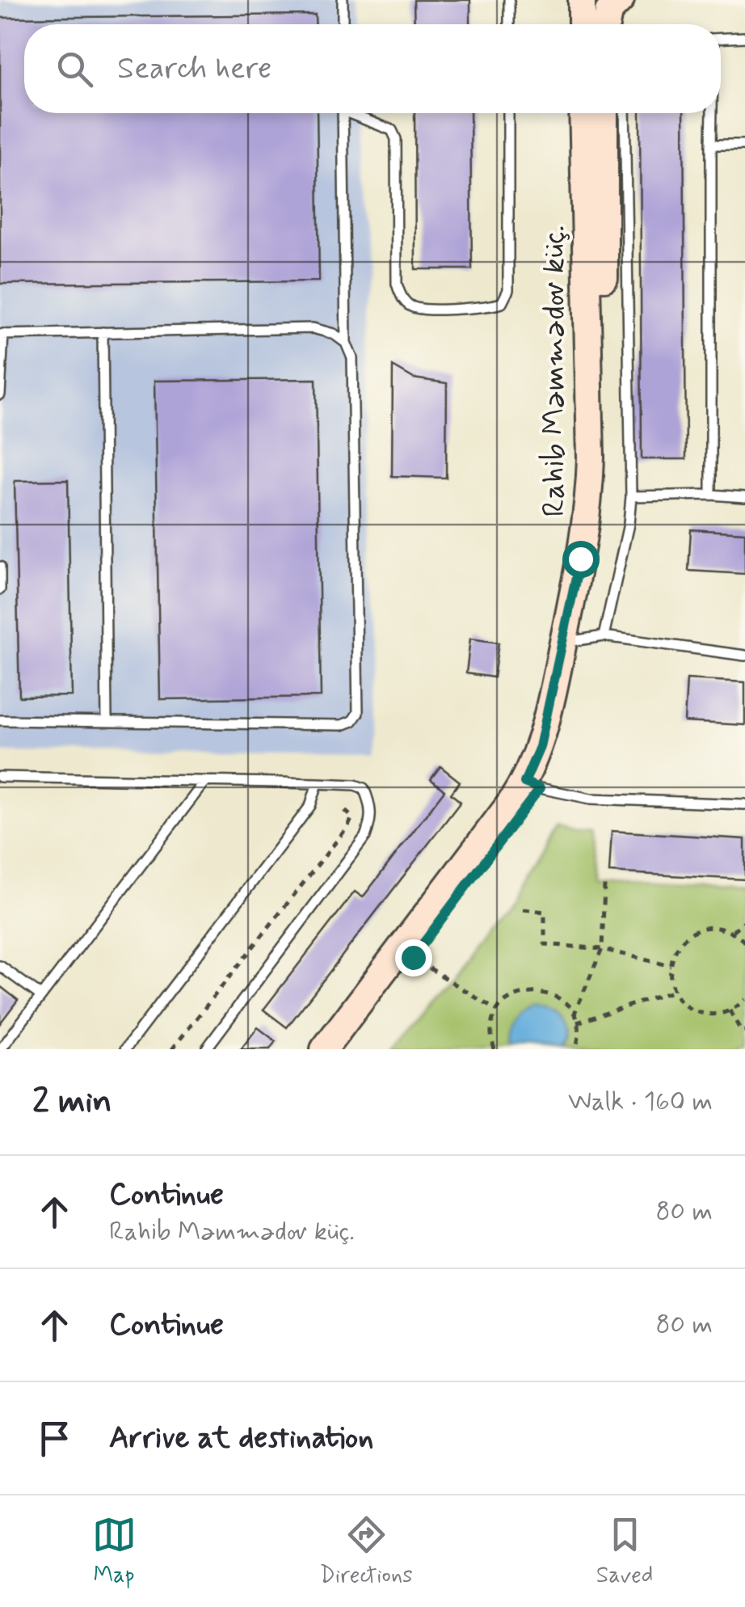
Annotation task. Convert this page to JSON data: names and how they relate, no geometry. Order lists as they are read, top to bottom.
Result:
{
  "streets": {
    "main road": ["Rahib Məmmədov küç."]
  },
  "page": {
    "search": "Search here",
    "heading": ["2 min", "Walk · 160 m"],
    "list": [
      ["Continue", "Rahib Məmmədov küç.", "80 m"],
      ["Continue", "80 m"],
      "Arrive at destination"
    ],
    "nav": ["Map", "Directions", "Saved"]
  }
}
